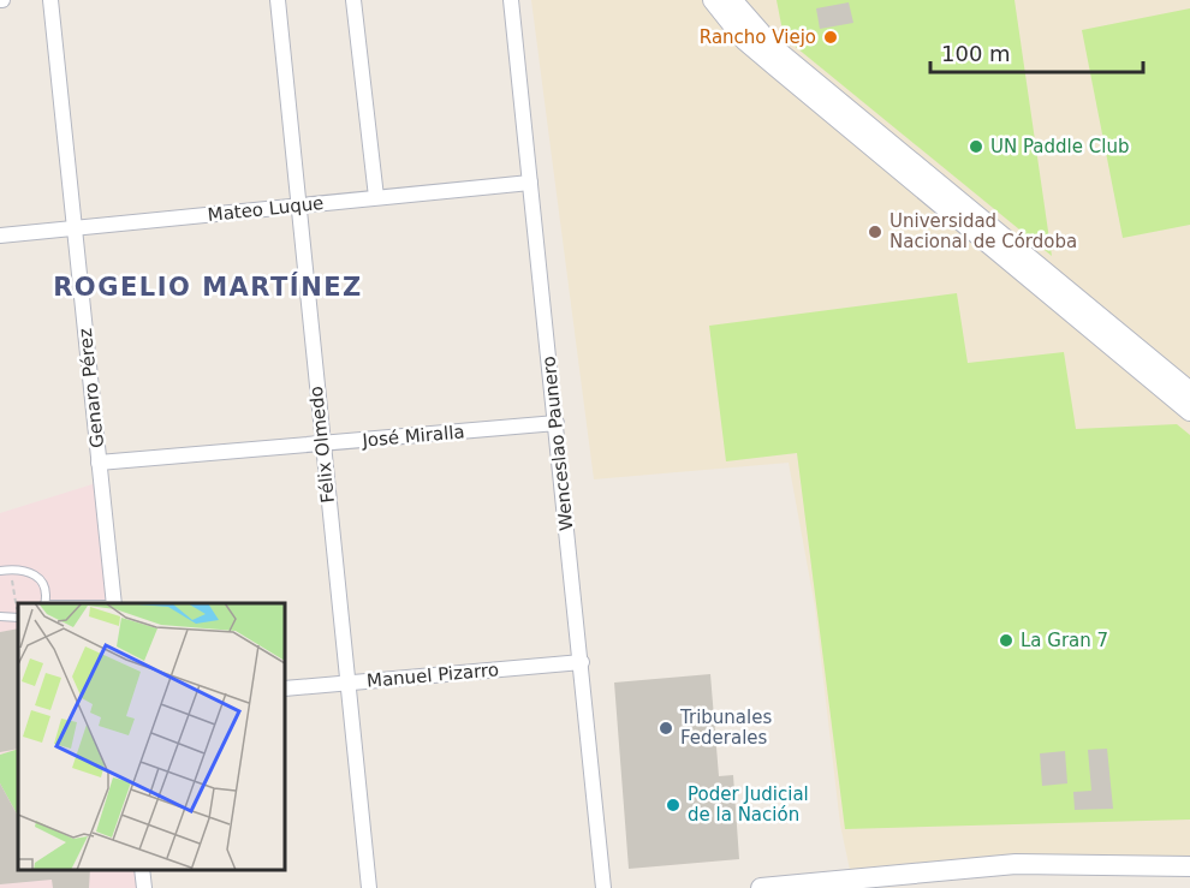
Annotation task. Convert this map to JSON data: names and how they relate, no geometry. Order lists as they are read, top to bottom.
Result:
{
  "streets": {
    "street": [
      "Mateo Luque",
      "Genaro Pérez",
      "José Miralla",
      "Wenceslao Paunero",
      "Félix Olmedo",
      "Manuel Pizarro"
    ]
  },
  "crossings": [
    ["Mateo Luque", "Genaro Pérez"],
    ["Mateo Luque", "Wenceslao Paunero"],
    ["Mateo Luque", "Félix Olmedo"],
    ["Genaro Pérez", "José Miralla"],
    ["José Miralla", "Wenceslao Paunero"],
    ["José Miralla", "Félix Olmedo"],
    ["Wenceslao Paunero", "Manuel Pizarro"],
    ["Félix Olmedo", "Manuel Pizarro"]
  ],
  "districts": ["ROGELIO MARTÍNEZ"],
  "places": [
    "Rancho Viejo",
    "UN Paddle Club",
    "Universidad Nacional de Córdoba",
    "La Gran 7",
    "Tribunales Federales",
    "Poder Judicial de la Nación"
  ],
  "scale_bar": "100 m"
}
